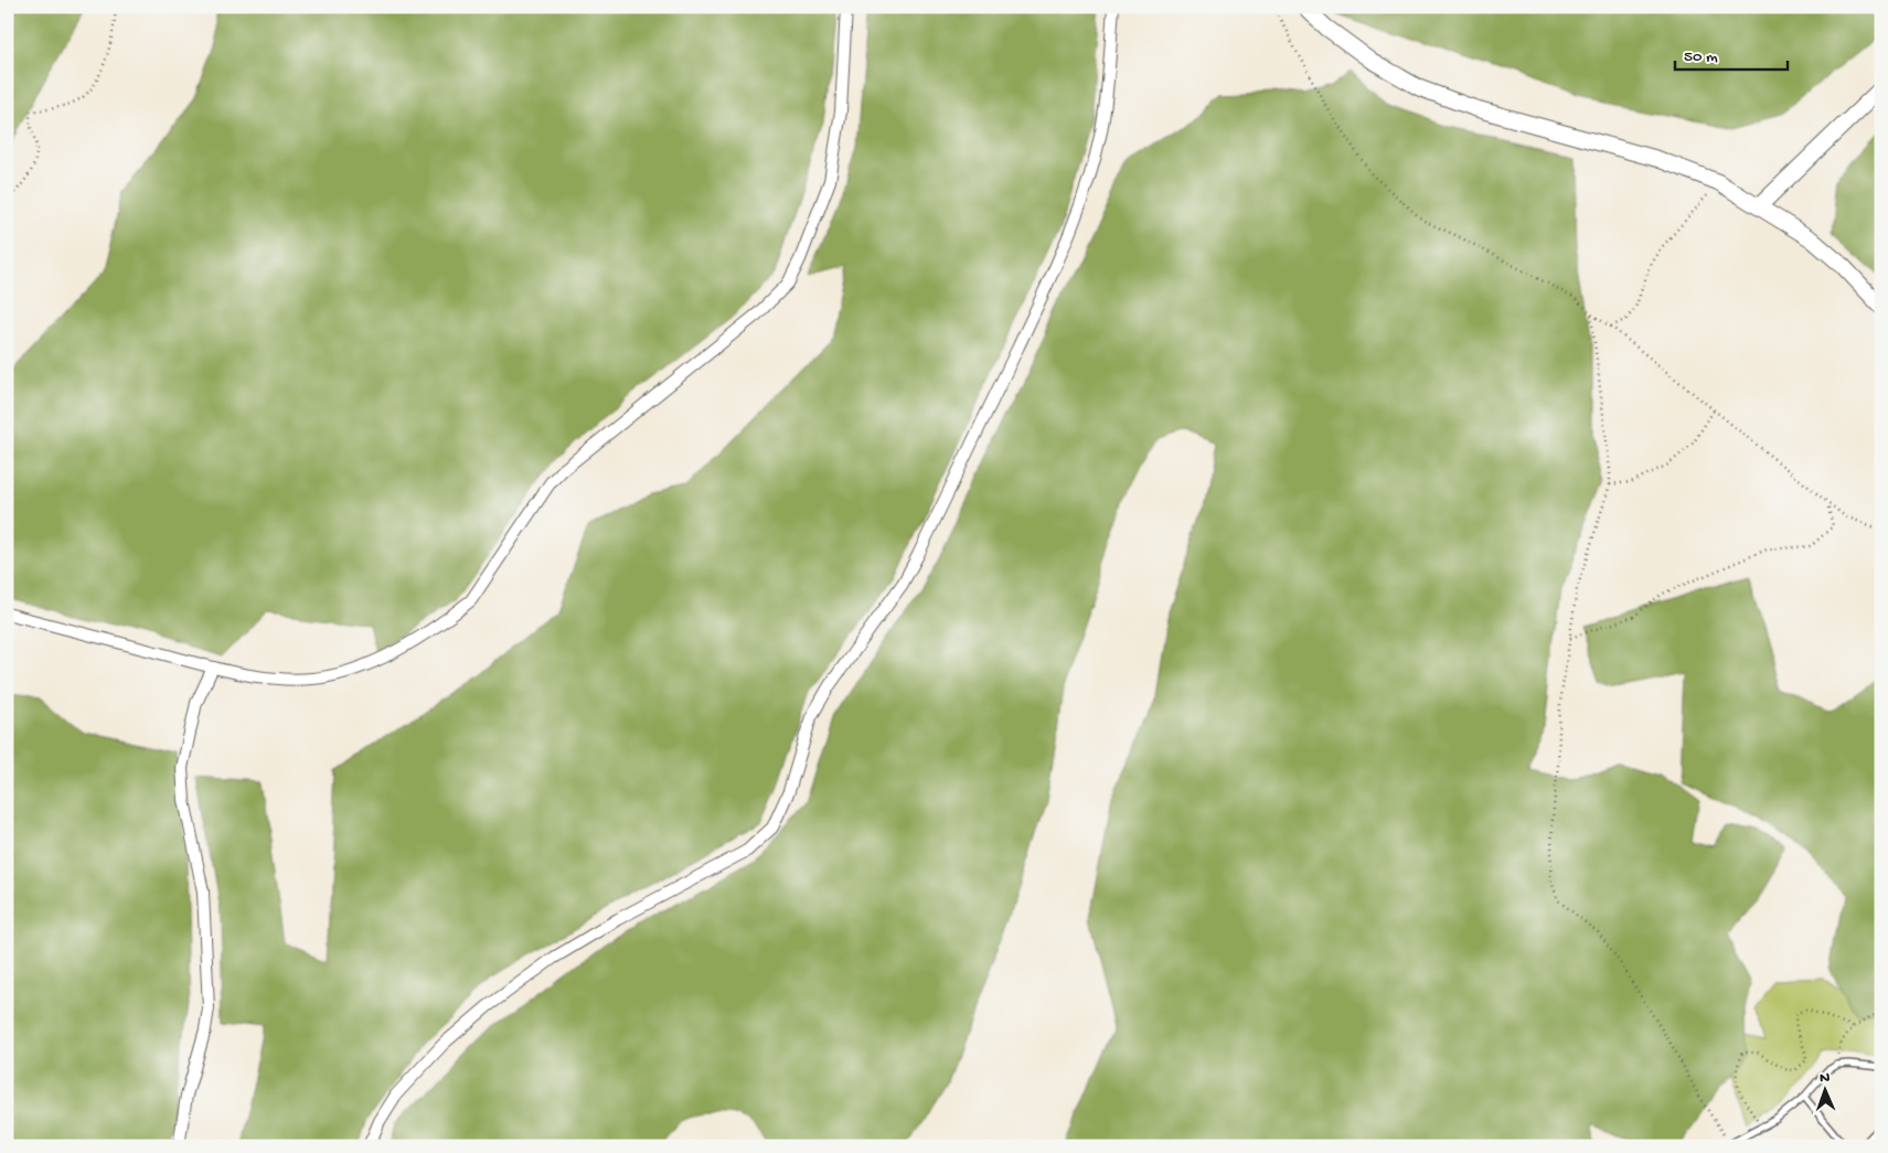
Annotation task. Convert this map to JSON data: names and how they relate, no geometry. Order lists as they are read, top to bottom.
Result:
{
  "scale_bar": "50 m",
  "north": "top"
}
